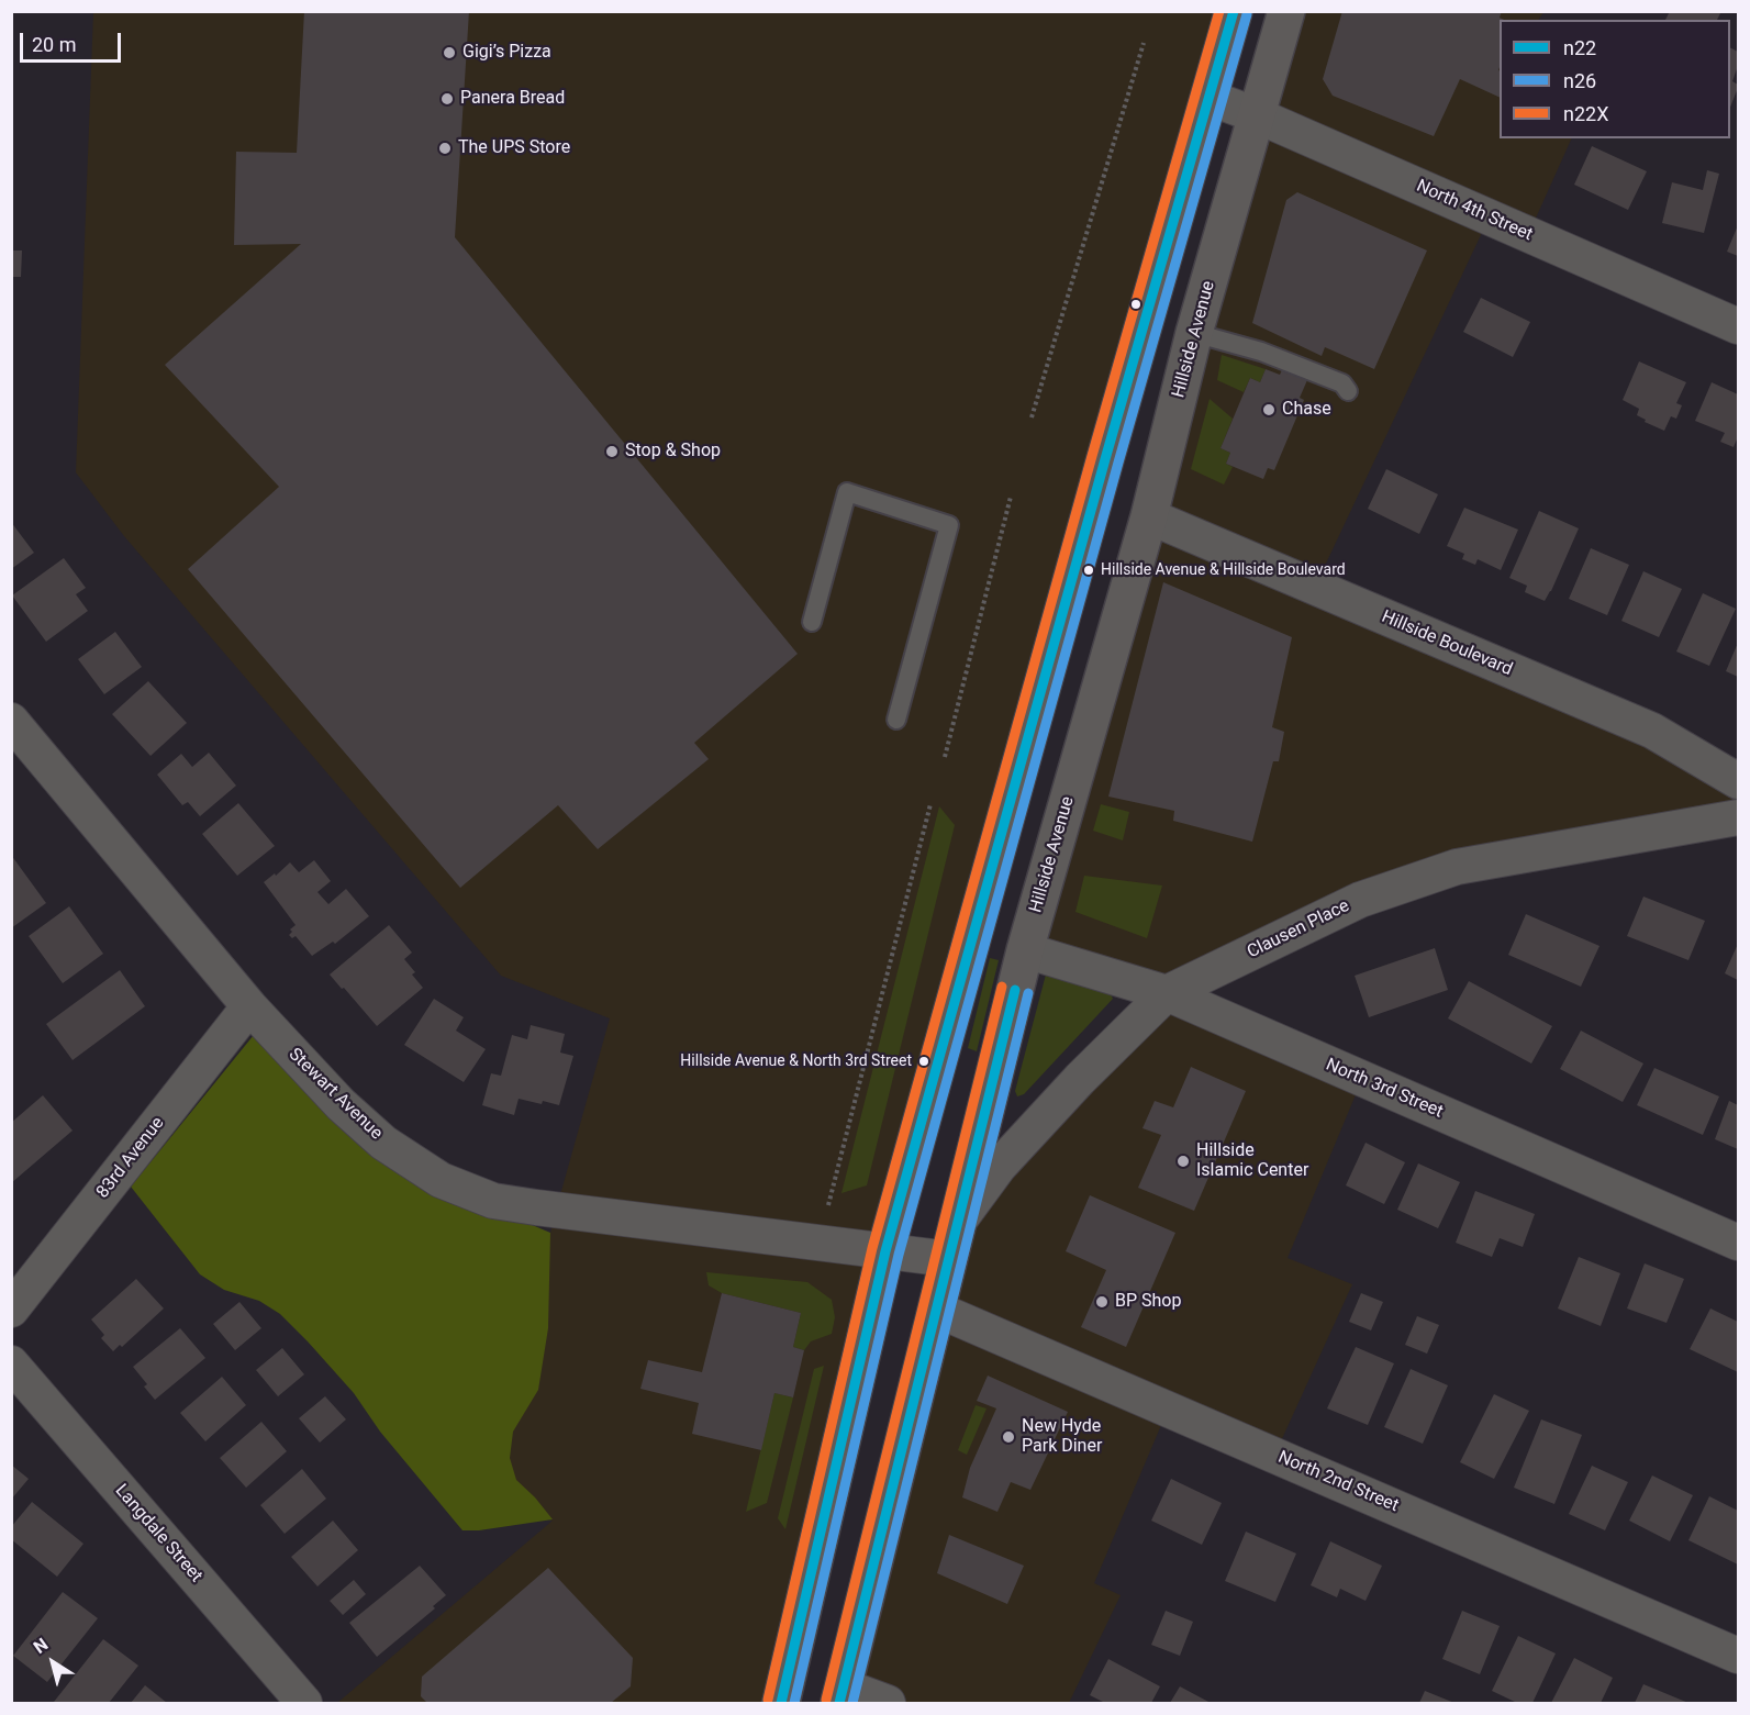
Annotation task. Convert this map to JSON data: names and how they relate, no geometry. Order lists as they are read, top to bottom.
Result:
{
  "streets": {
    "main road": ["Hillside Avenue"],
    "street": [
      "North 4th Street",
      "Hillside Boulevard",
      "Clausen Place",
      "North 3rd Street",
      "Stewart Avenue",
      "83rd Avenue",
      "North 2nd Street",
      "Langdale Street"
    ]
  },
  "crossings": [
    ["North 4th Street", "Hillside Avenue"],
    ["Hillside Avenue", "Hillside Boulevard"],
    ["Hillside Avenue", "Clausen Place"],
    ["Hillside Avenue", "North 3rd Street"],
    ["Hillside Avenue", "Stewart Avenue"],
    ["Hillside Avenue", "North 2nd Street"],
    ["Clausen Place", "North 3rd Street"],
    ["Stewart Avenue", "83rd Avenue"]
  ],
  "places": [
    "Gigi’s Pizza",
    "Panera Bread",
    "The UPS Store",
    "Chase",
    "Stop & Shop",
    "Hillside Avenue & Hillside Boulevard",
    "Hillside Avenue & North 3rd Street",
    "Hillside Islamic Center",
    "BP Shop",
    "New Hyde Park Diner"
  ],
  "lines": ["transit line n22", "transit line n22X", "transit line n26"],
  "legend": ["n22", "n26", "n22X"],
  "scale_bar": "20 m",
  "north": "top left"
}
